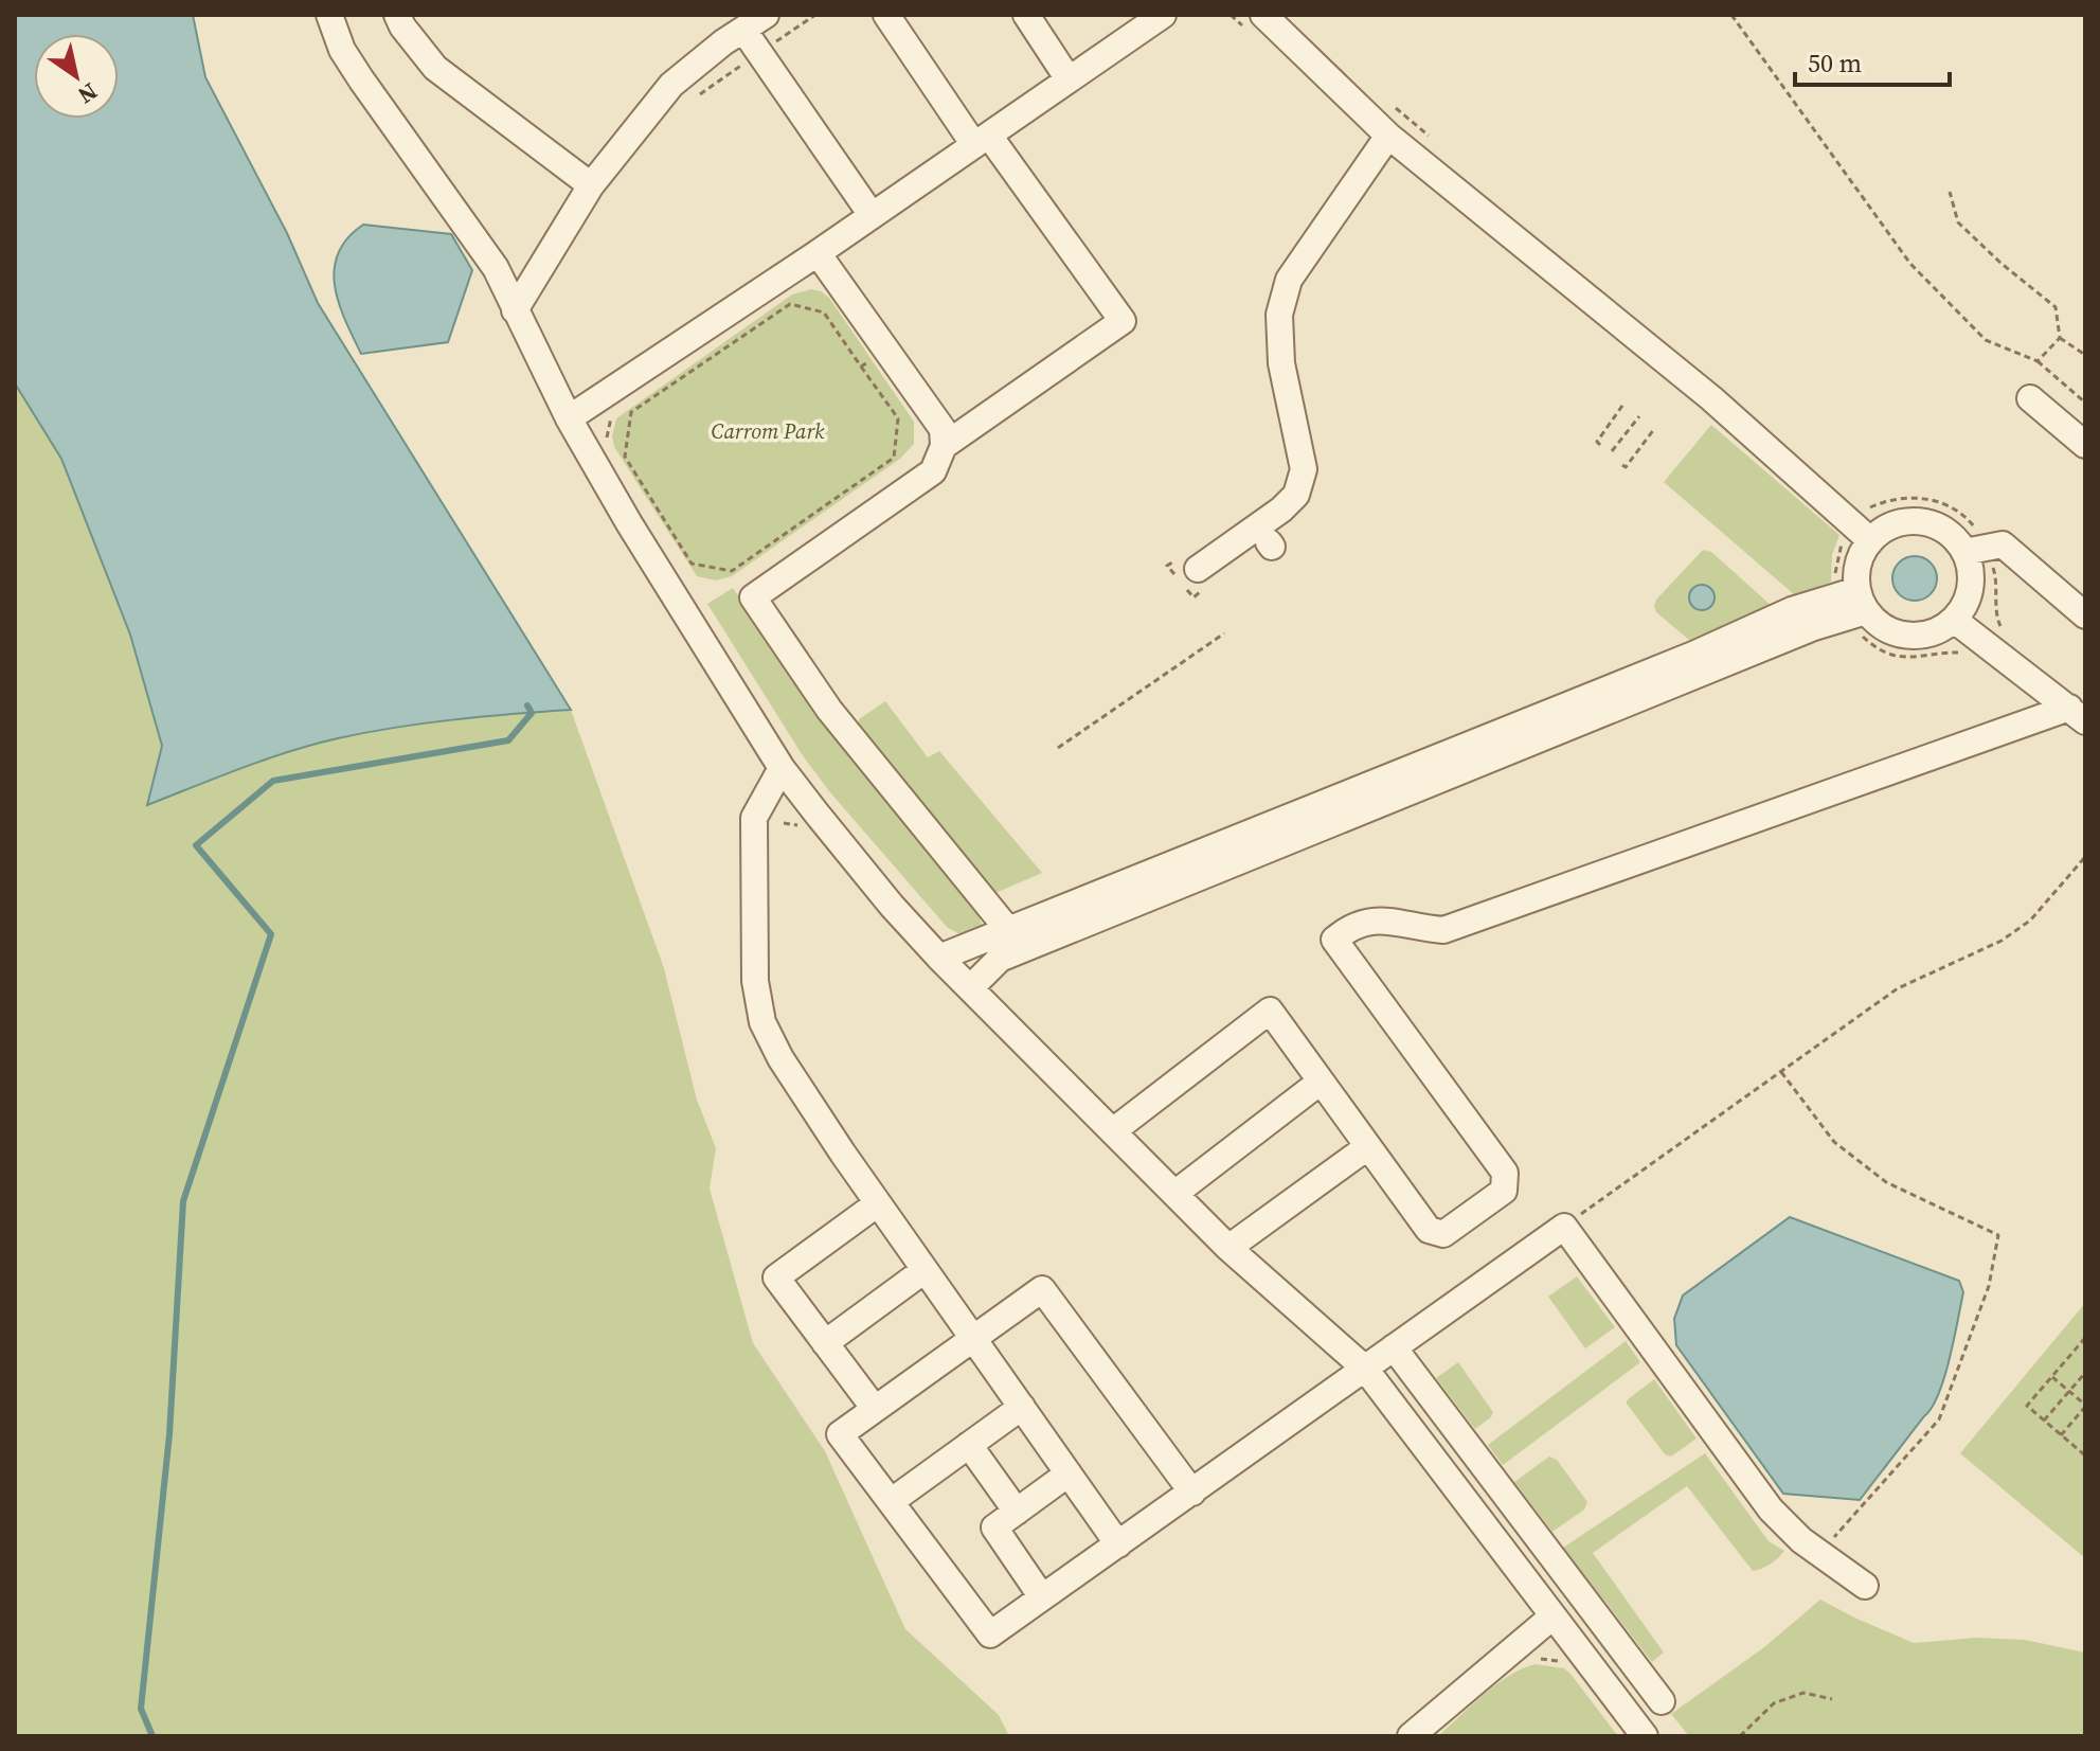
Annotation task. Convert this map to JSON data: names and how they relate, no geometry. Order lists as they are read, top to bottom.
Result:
{
  "parks": ["Carrom Park"],
  "scale_bar": "50 m",
  "north": "bottom right"
}
